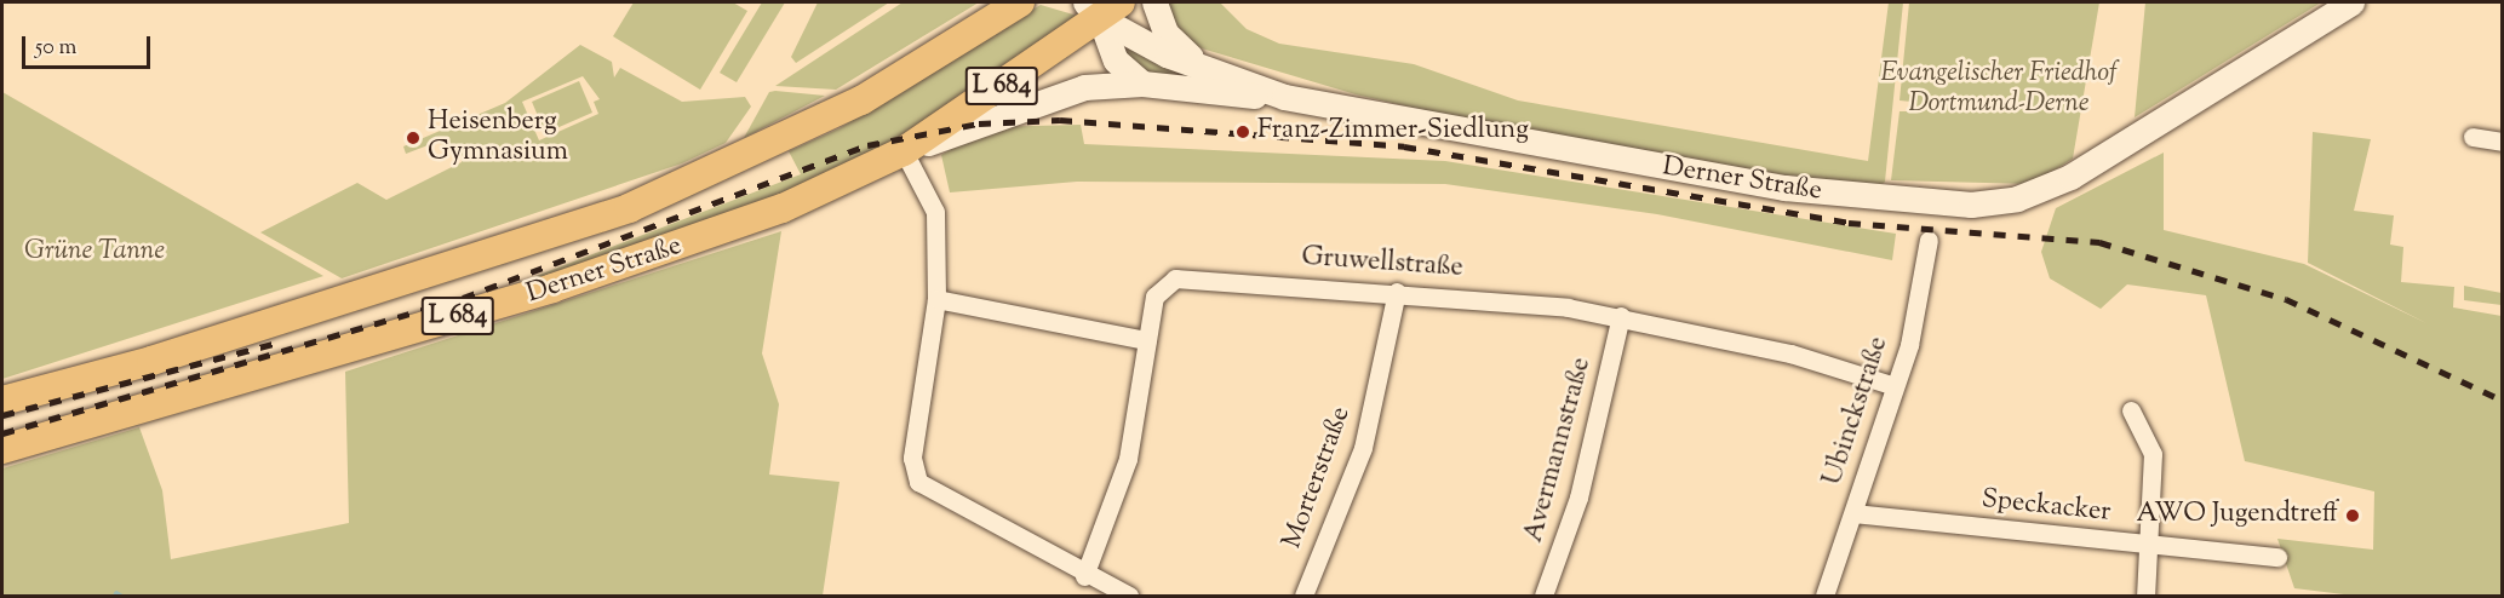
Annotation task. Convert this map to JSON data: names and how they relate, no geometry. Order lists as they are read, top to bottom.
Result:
{
  "streets": {
    "main road": ["L 684", "Derner Straße"],
    "street": [
      "Gruwellstraße",
      "Ubinckstraße",
      "Avermannstraße",
      "Morterstraße",
      "Speckacker"
    ]
  },
  "crossings": [
    ["L 684", "Derner Straße"],
    ["Gruwellstraße", "Ubinckstraße"],
    ["Gruwellstraße", "Avermannstraße"],
    ["Gruwellstraße", "Morterstraße"],
    ["Ubinckstraße", "Speckacker"]
  ],
  "parks": ["Evangelischer Friedhof Dortmund-Derne", "Grüne Tanne"],
  "places": ["Franz-Zimmer-Siedlung", "Heisenberg Gymnasium", "AWO Jugendtreff"],
  "scale_bar": "50 m"
}
